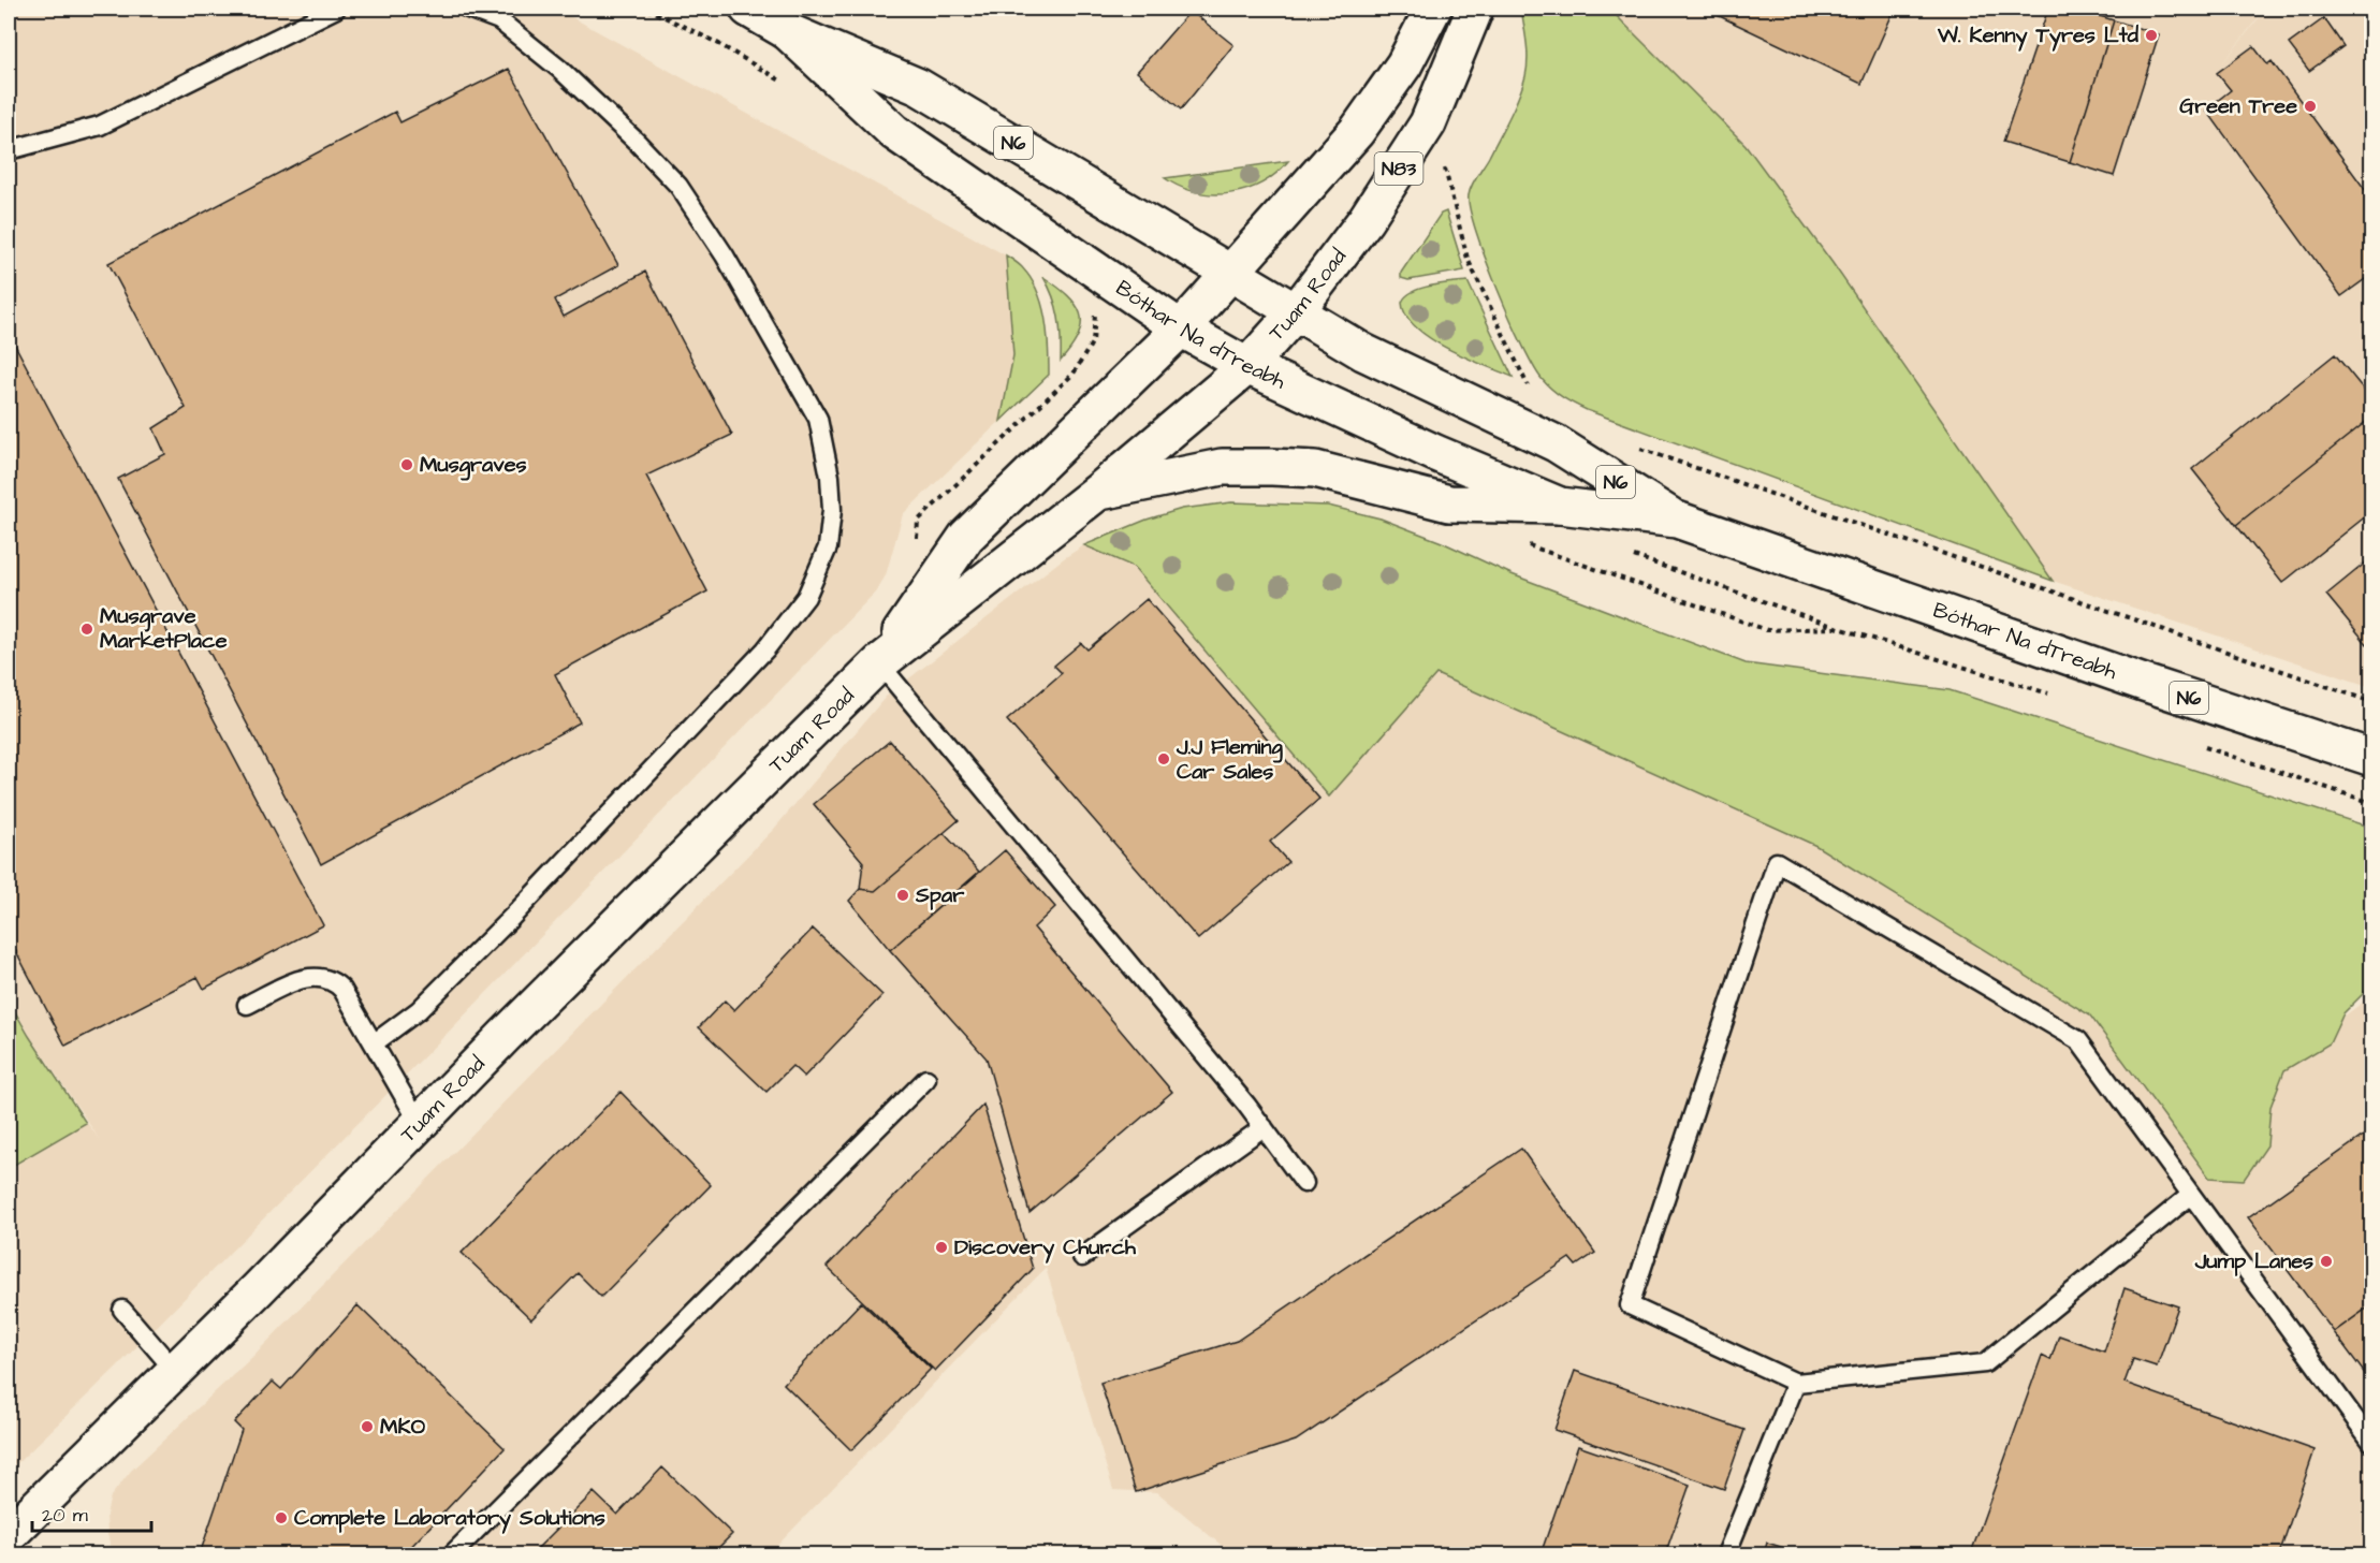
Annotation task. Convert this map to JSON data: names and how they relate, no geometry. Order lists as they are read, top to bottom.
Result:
{
  "streets": {
    "main road": [
      "N6",
      "N83",
      "Tuam Road",
      "Bóthar Na dTreabh"
    ]
  },
  "crossings": [
    ["Tuam Road", "Bóthar Na dTreabh"]
  ],
  "places": [
    "W. Kenny Tyres Ltd",
    "Green Tree",
    "Musgraves",
    "Musgrave MarketPlace",
    "J.J Fleming Car Sales",
    "Spar",
    "Discovery Church",
    "Jump Lanes",
    "MKO",
    "Complete Laboratory Solutions"
  ],
  "scale_bar": "20 m"
}
